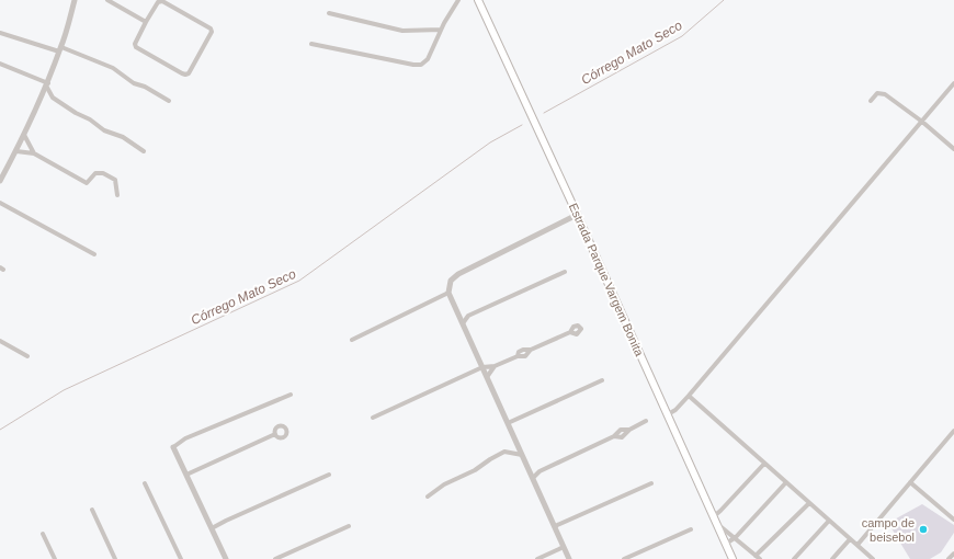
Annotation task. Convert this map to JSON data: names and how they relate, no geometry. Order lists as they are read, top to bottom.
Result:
{
  "streets": {
    "main road": ["Estrada Parque Vargem Bonita"]
  },
  "water": ["Córrego Mato Seco"],
  "places": ["campo de beisebol"]
}
